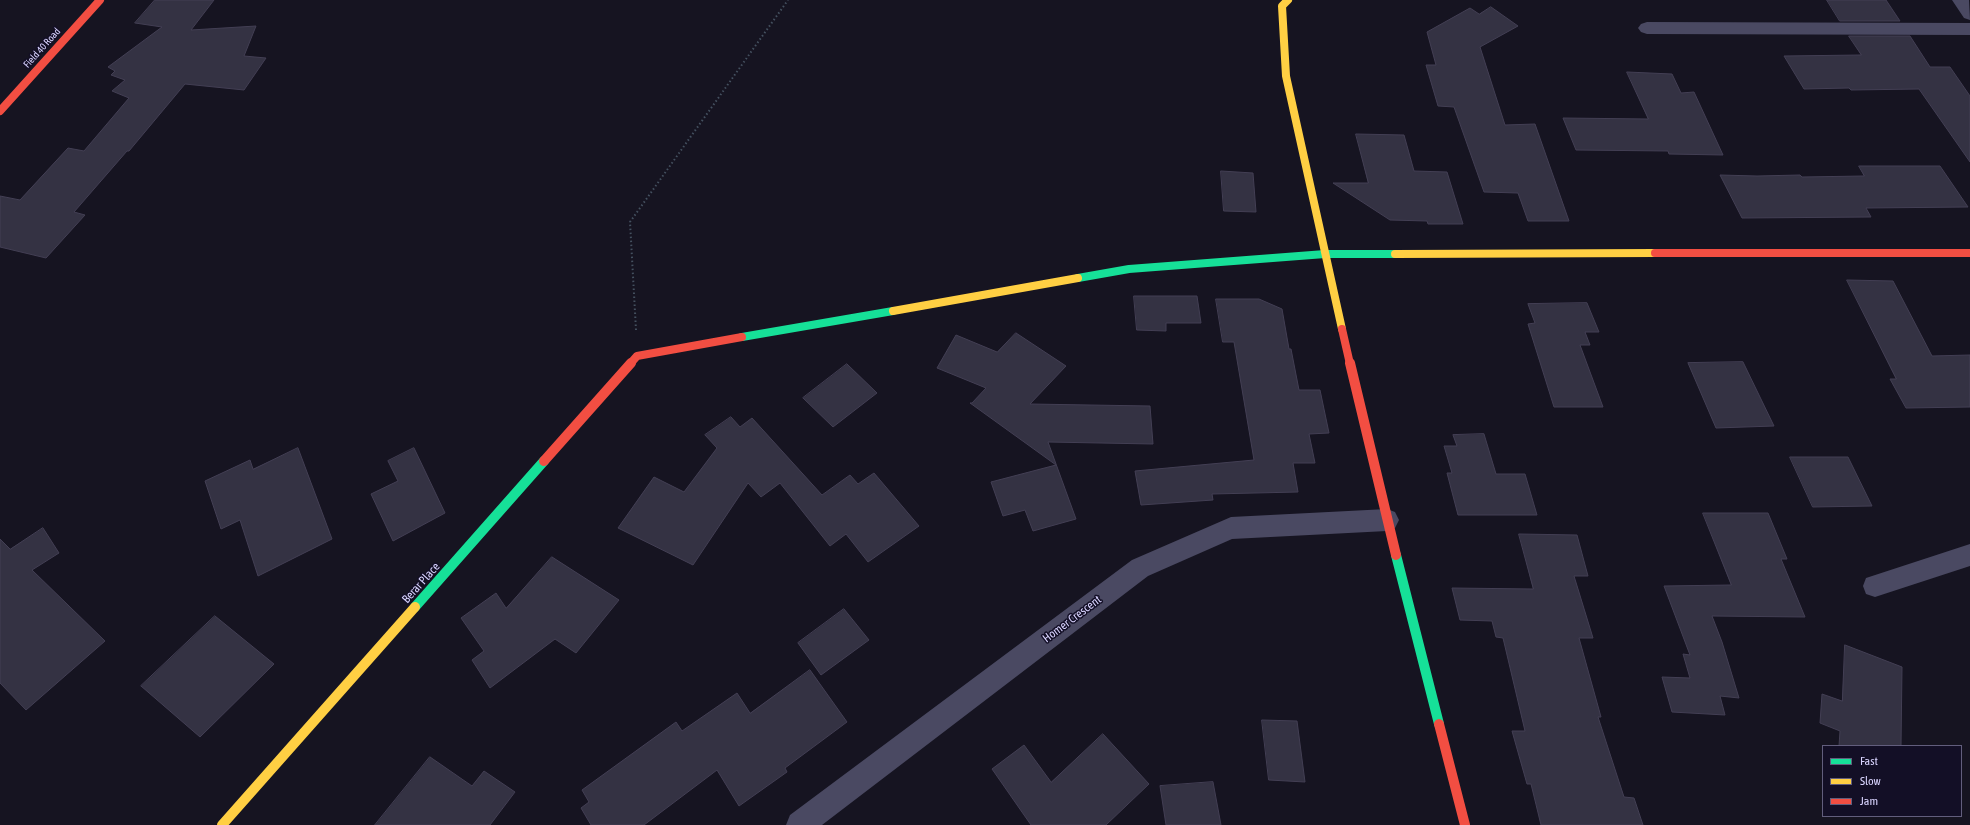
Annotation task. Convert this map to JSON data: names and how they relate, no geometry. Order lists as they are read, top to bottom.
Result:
{
  "streets": {
    "street": ["Field 40 Road", "Berar Place", "Homer Crescent"]
  },
  "legend": ["Fast", "Slow", "Jam"]
}
